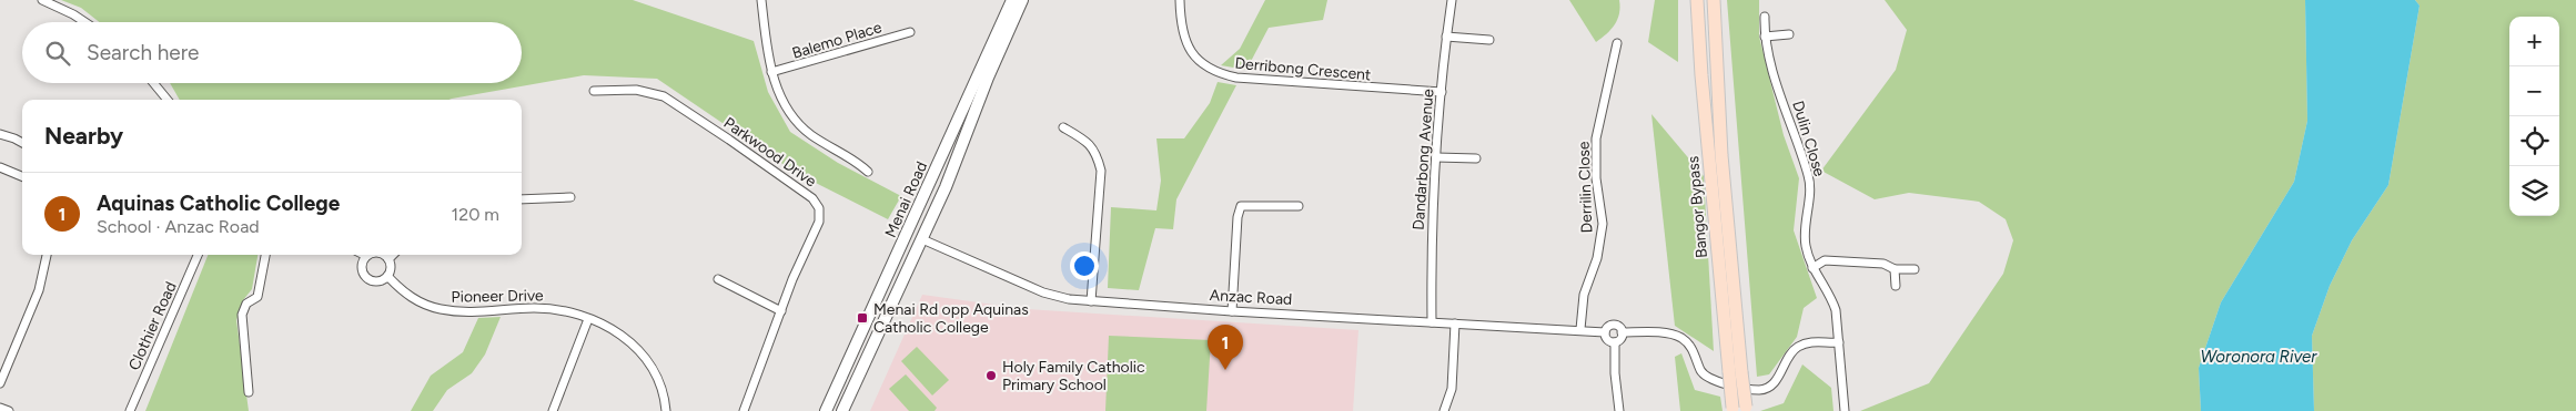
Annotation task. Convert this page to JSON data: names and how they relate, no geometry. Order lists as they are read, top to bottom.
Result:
{
  "streets": {
    "main road": ["Menai Road", "Bangor Bypass", "Anzac Road"],
    "street": [
      "Balemo Place",
      "Derribong Crescent",
      "Dulin Close",
      "Parkwood Drive",
      "Dandarbong Avenue",
      "Derrilin Close",
      "Pioneer Drive",
      "Clothier Road"
    ]
  },
  "crossings": [
    ["Derribong Crescent", "Dandarbong Avenue"],
    ["Dandarbong Avenue", "Anzac Road"],
    ["Derrilin Close", "Anzac Road"],
    ["Menai Road", "Anzac Road"]
  ],
  "water": ["Woronora River"],
  "places": {
    "transit": ["Menai Rd opp Aquinas Catholic College"],
    "other": ["Holy Family Catholic Primary School"]
  },
  "page": {
    "map_buttons": ["+", "−"],
    "search": "Search here",
    "heading": "Nearby",
    "list": [
      {
        "mark": "1",
        "name": "Aquinas Catholic College",
        "note": "School · Anzac Road",
        "value": "120 m"
      }
    ],
    "pins": "1"
  }
}
